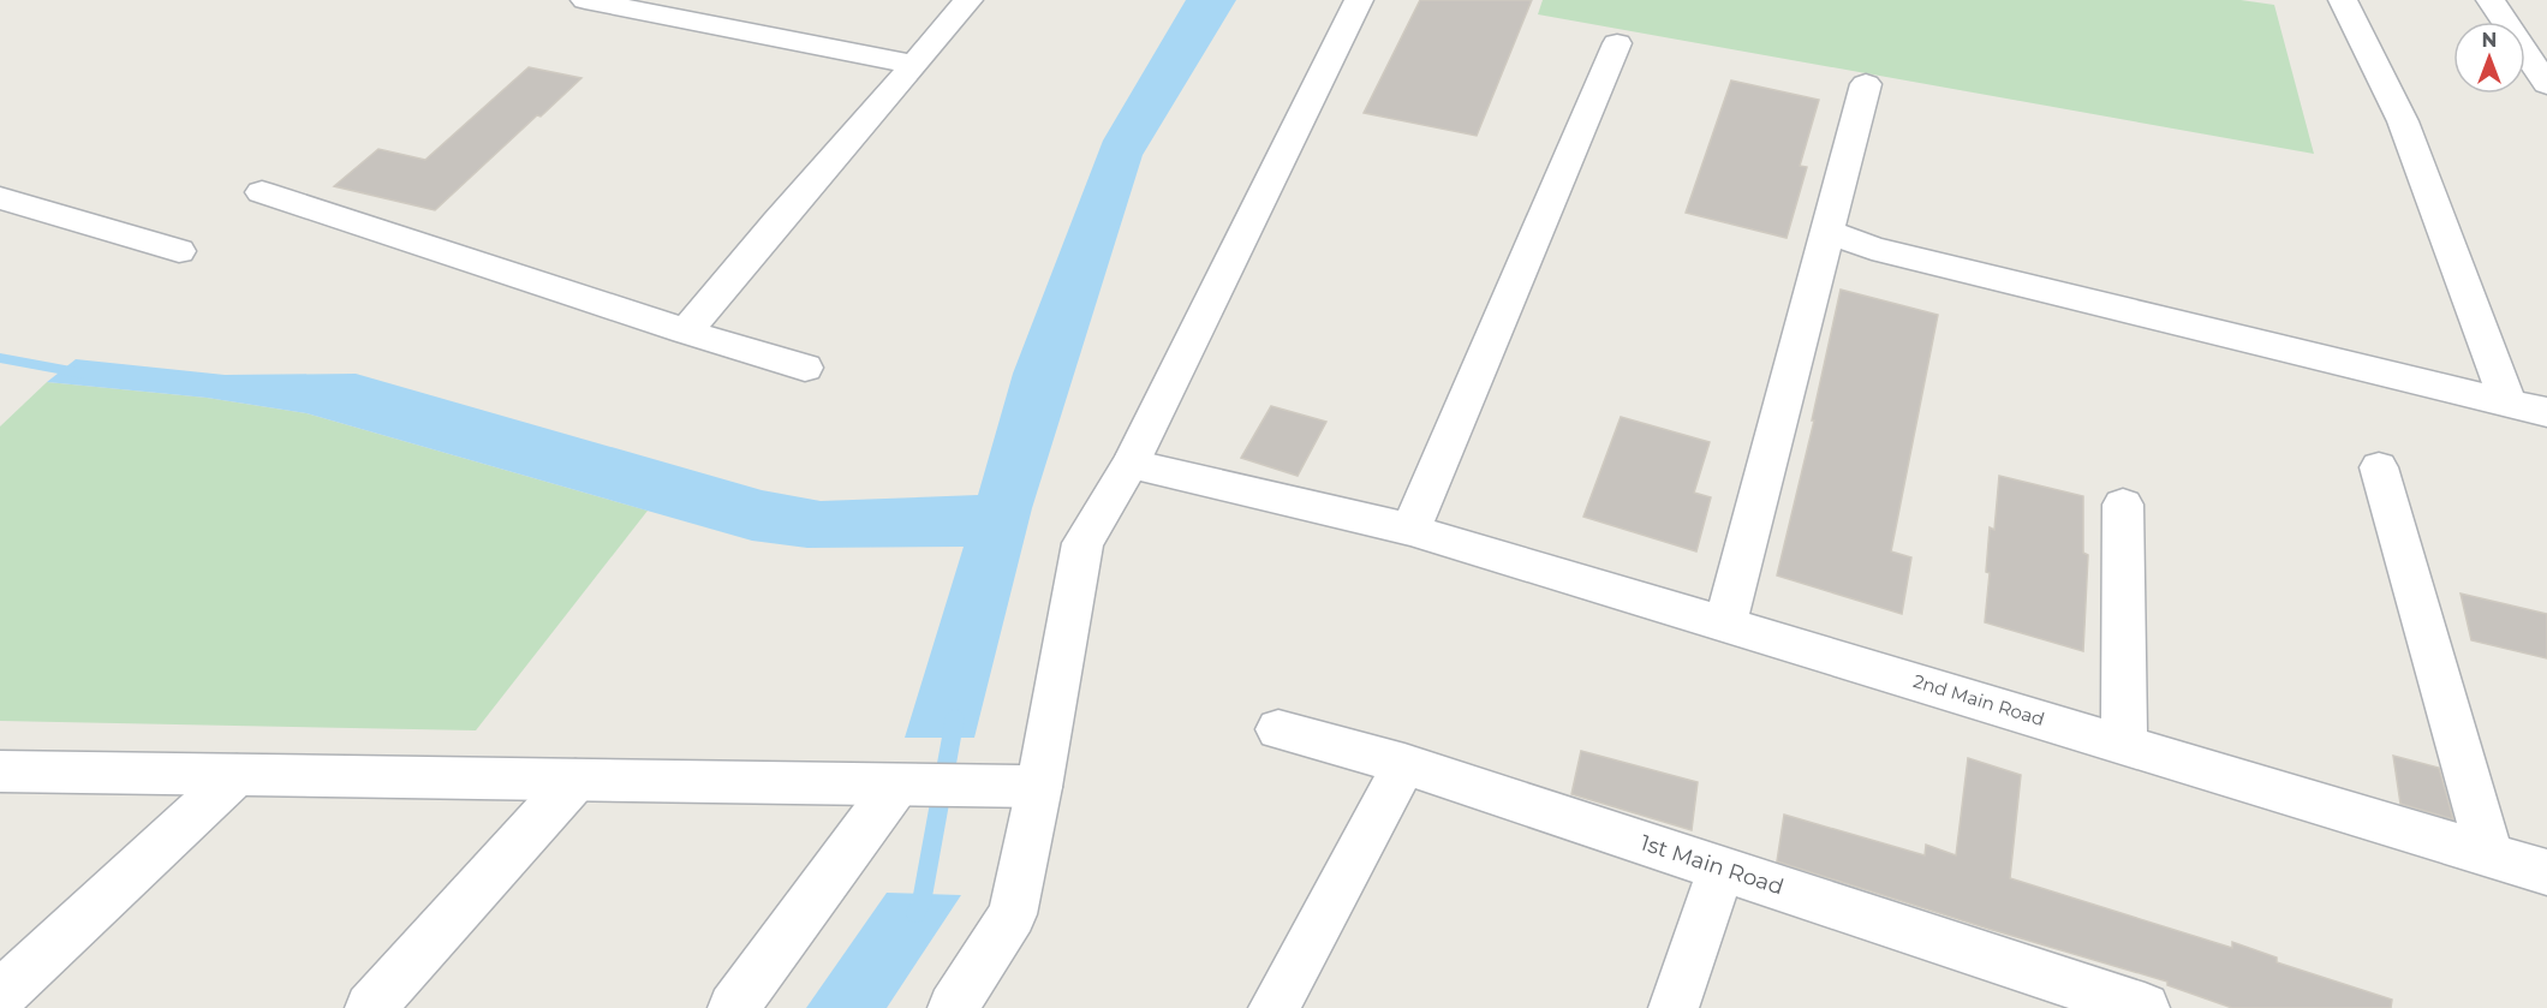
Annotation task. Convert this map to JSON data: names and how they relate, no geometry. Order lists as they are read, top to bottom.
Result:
{
  "streets": {
    "street": ["2nd Main Road", "1st Main Road"]
  },
  "north": "top"
}
